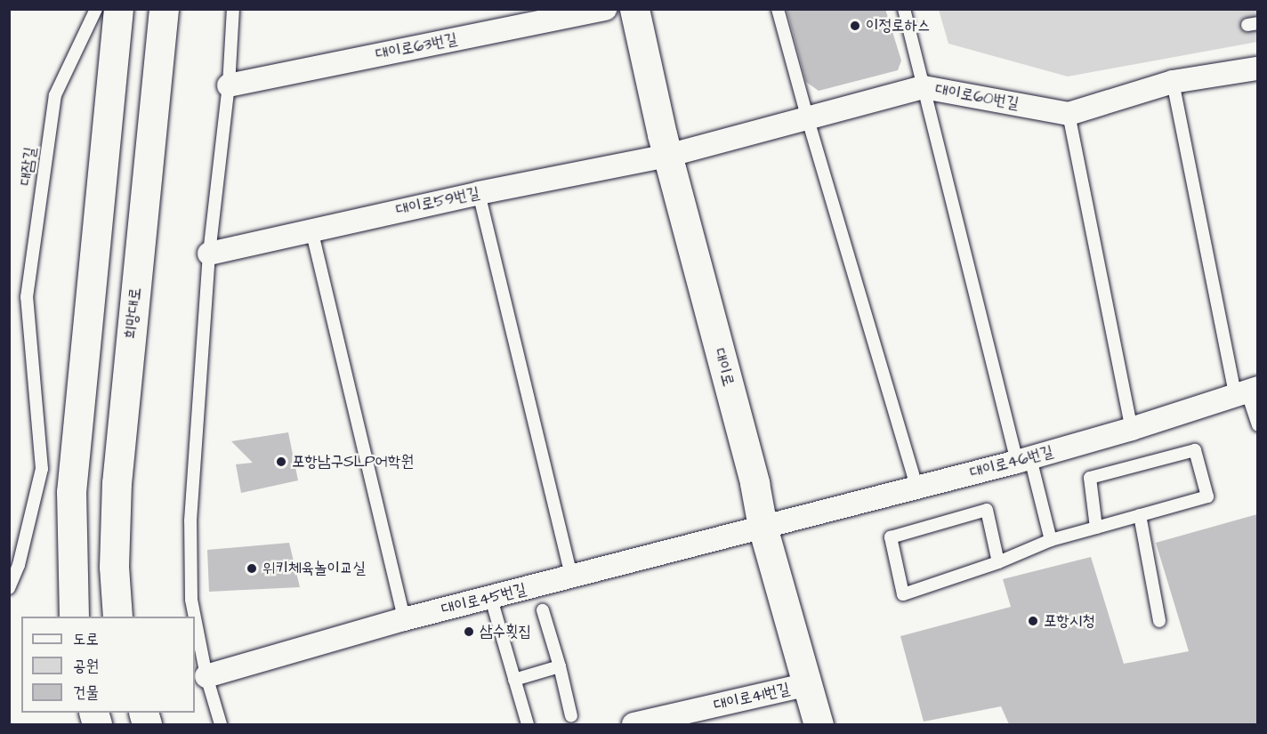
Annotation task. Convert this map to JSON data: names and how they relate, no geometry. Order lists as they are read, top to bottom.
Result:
{
  "streets": {
    "main road": ["희망대로", "대이로"],
    "street": [
      "대이로63번길",
      "대이로60번길",
      "대이로59번길",
      "대이로46번길",
      "대이로45번길",
      "대이로41번길"
    ],
    "lane": ["대잠길"]
  },
  "crossings": [
    ["대이로60번길", "대이로59번길"],
    ["대이로60번길", "대이로"],
    ["대이로59번길", "대이로"],
    ["대이로", "대이로46번길"],
    ["대이로", "대이로45번길"],
    ["대이로", "대이로41번길"],
    ["대이로46번길", "대이로45번길"]
  ],
  "places": [
    "이정로하스",
    "포항남구SLP어학원",
    "위키체육놀이교실",
    "포항시청",
    "삼수횟집"
  ],
  "legend": ["도로", "공원", "건물"]
}
